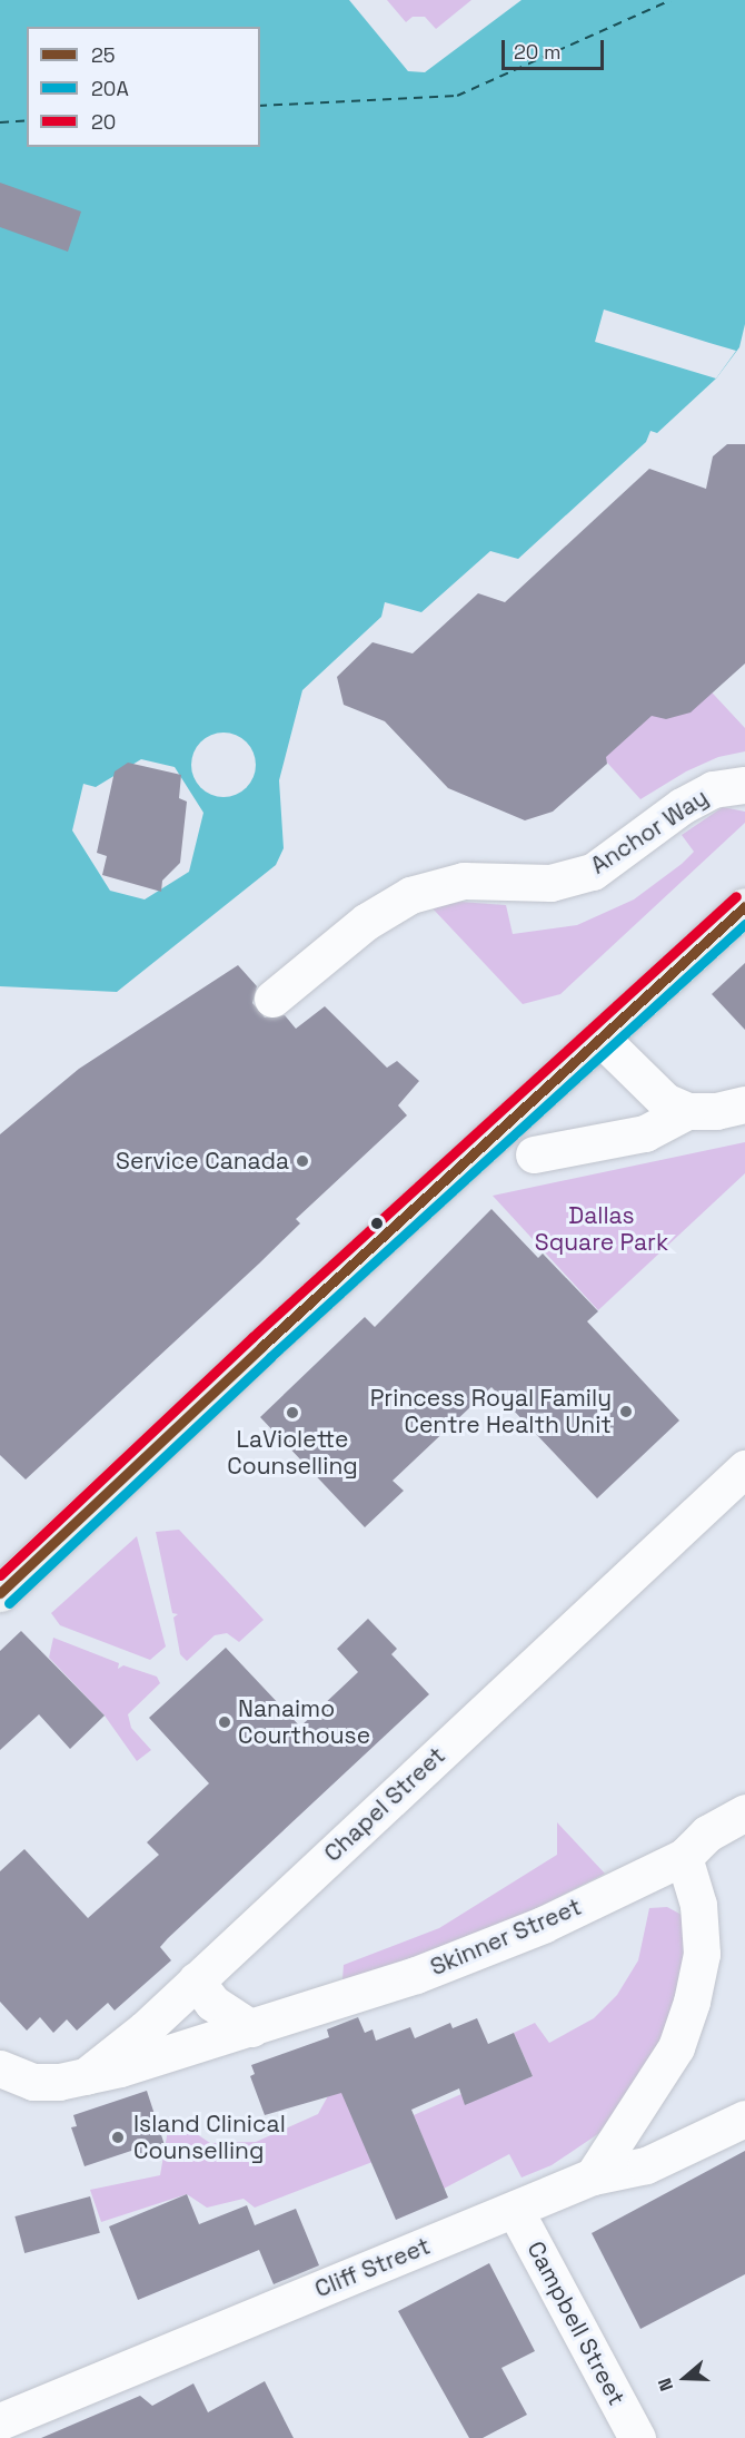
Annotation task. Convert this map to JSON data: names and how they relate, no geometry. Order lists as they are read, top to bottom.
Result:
{
  "streets": {
    "street": [
      "Anchor Way",
      "Chapel Street",
      "Skinner Street",
      "Cliff Street",
      "Campbell Street"
    ]
  },
  "crossings": [
    ["Chapel Street", "Skinner Street"],
    ["Cliff Street", "Campbell Street"]
  ],
  "parks": ["Dallas Square Park"],
  "places": [
    "Service Canada",
    "Princess Royal Family Centre Health Unit",
    "LaViolette Counselling",
    "Nanaimo Courthouse",
    "Island Clinical Counselling"
  ],
  "lines": ["transit line 20", "transit line 25", "transit line 20A"],
  "legend": ["25", "20A", "20"],
  "scale_bar": "20 m",
  "north": "left"
}
